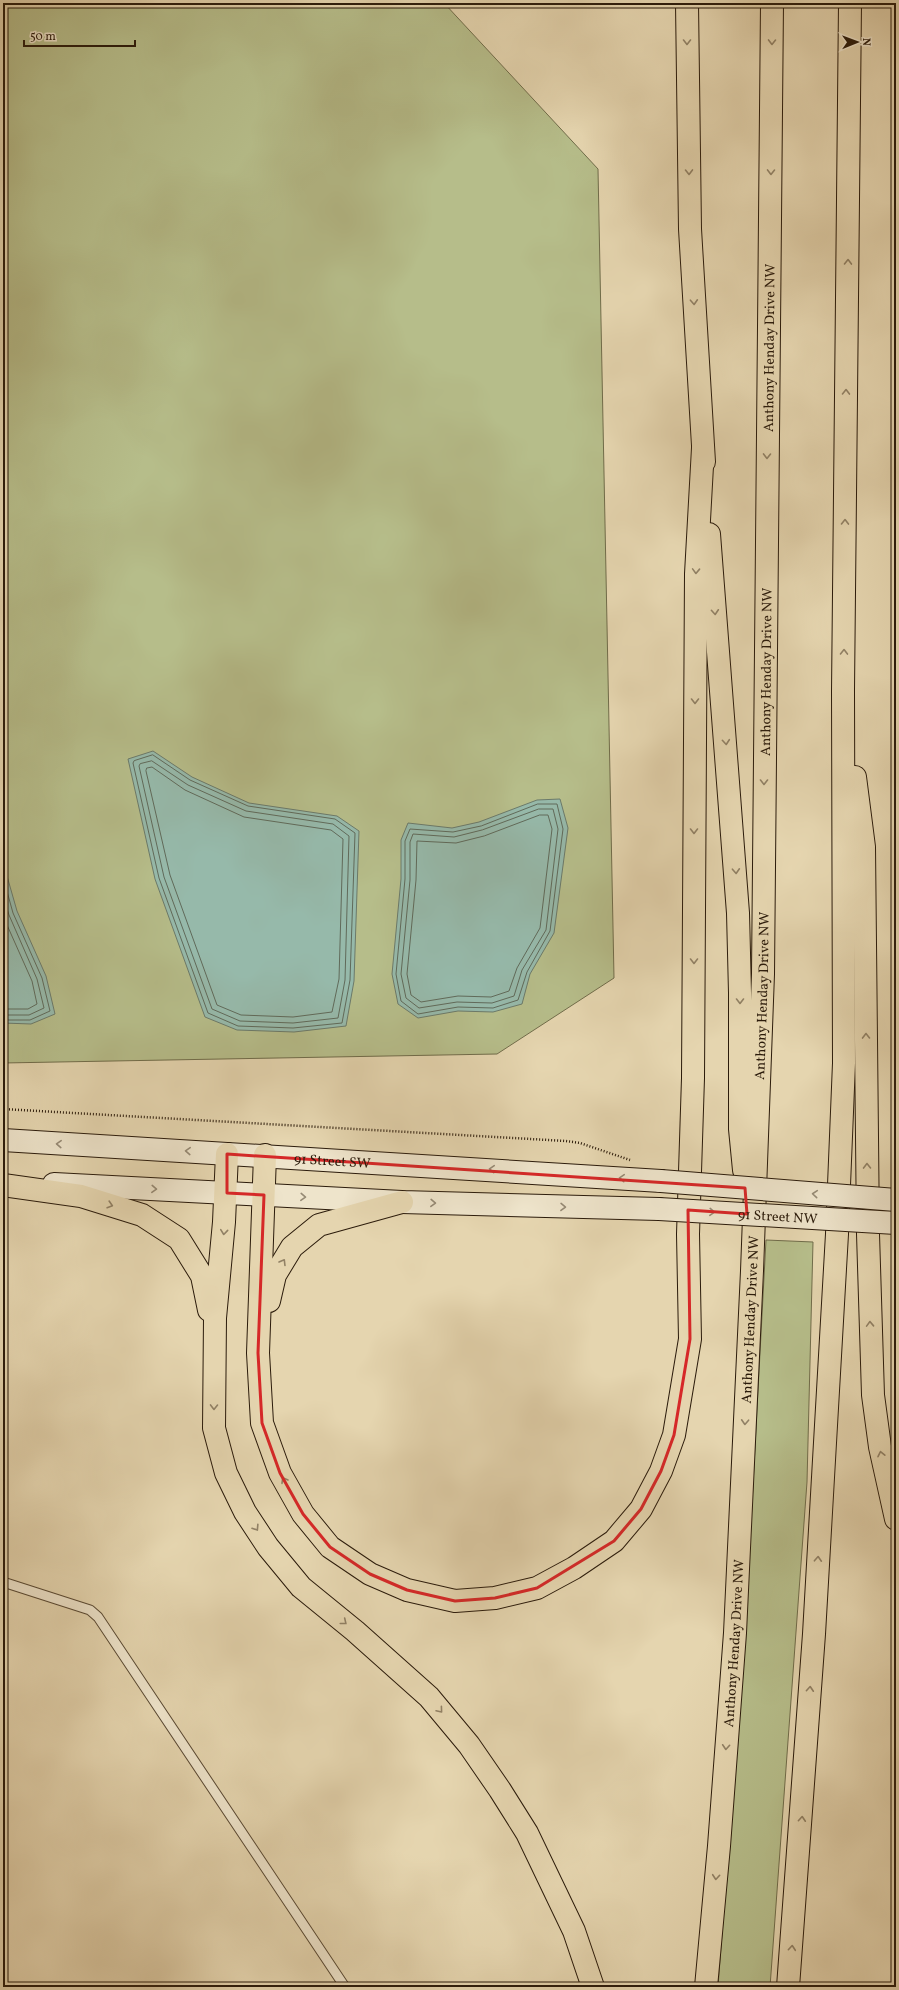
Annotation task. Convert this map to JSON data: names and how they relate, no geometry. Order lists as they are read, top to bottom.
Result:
{
  "streets": {
    "highway": ["Anthony Henday Drive NW"],
    "main road": ["91 Street SW", "91 Street NW"]
  },
  "crossings": [
    ["91 Street SW", "91 Street NW"]
  ],
  "scale_bar": "50 m",
  "north": "right"
}
